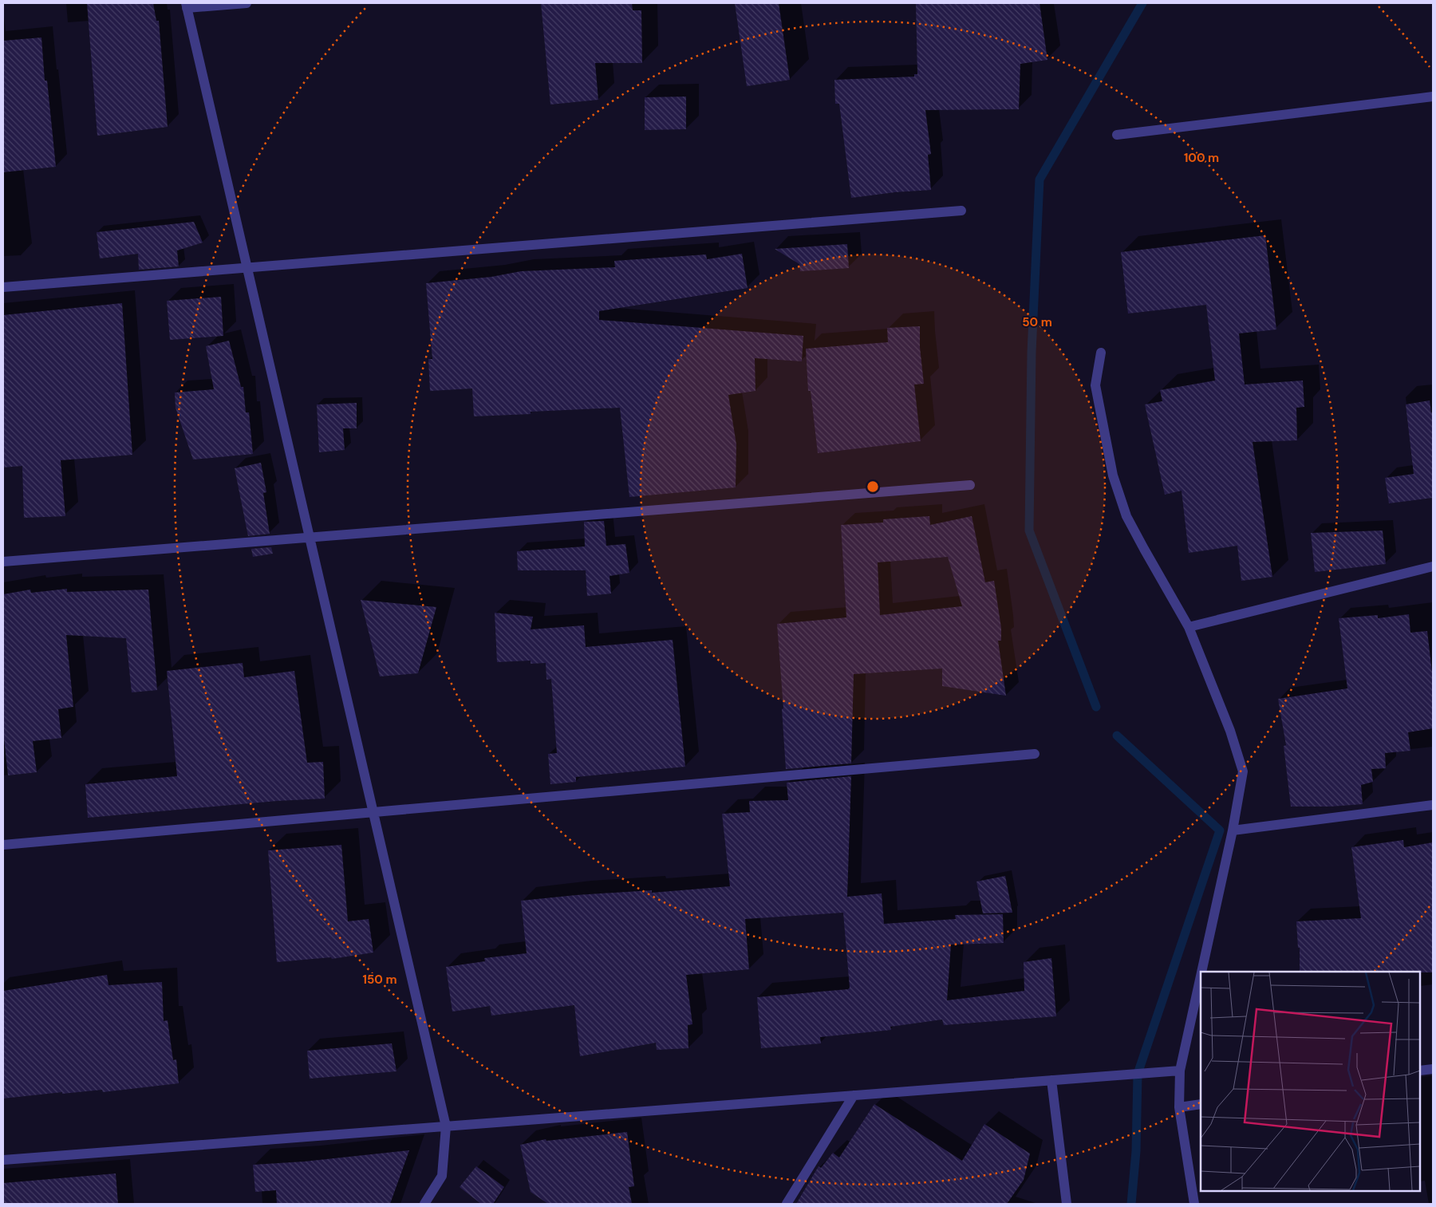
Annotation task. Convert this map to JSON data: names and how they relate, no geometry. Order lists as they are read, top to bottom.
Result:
{
  "rings": ["100 m", "50 m", "150 m"]
}
